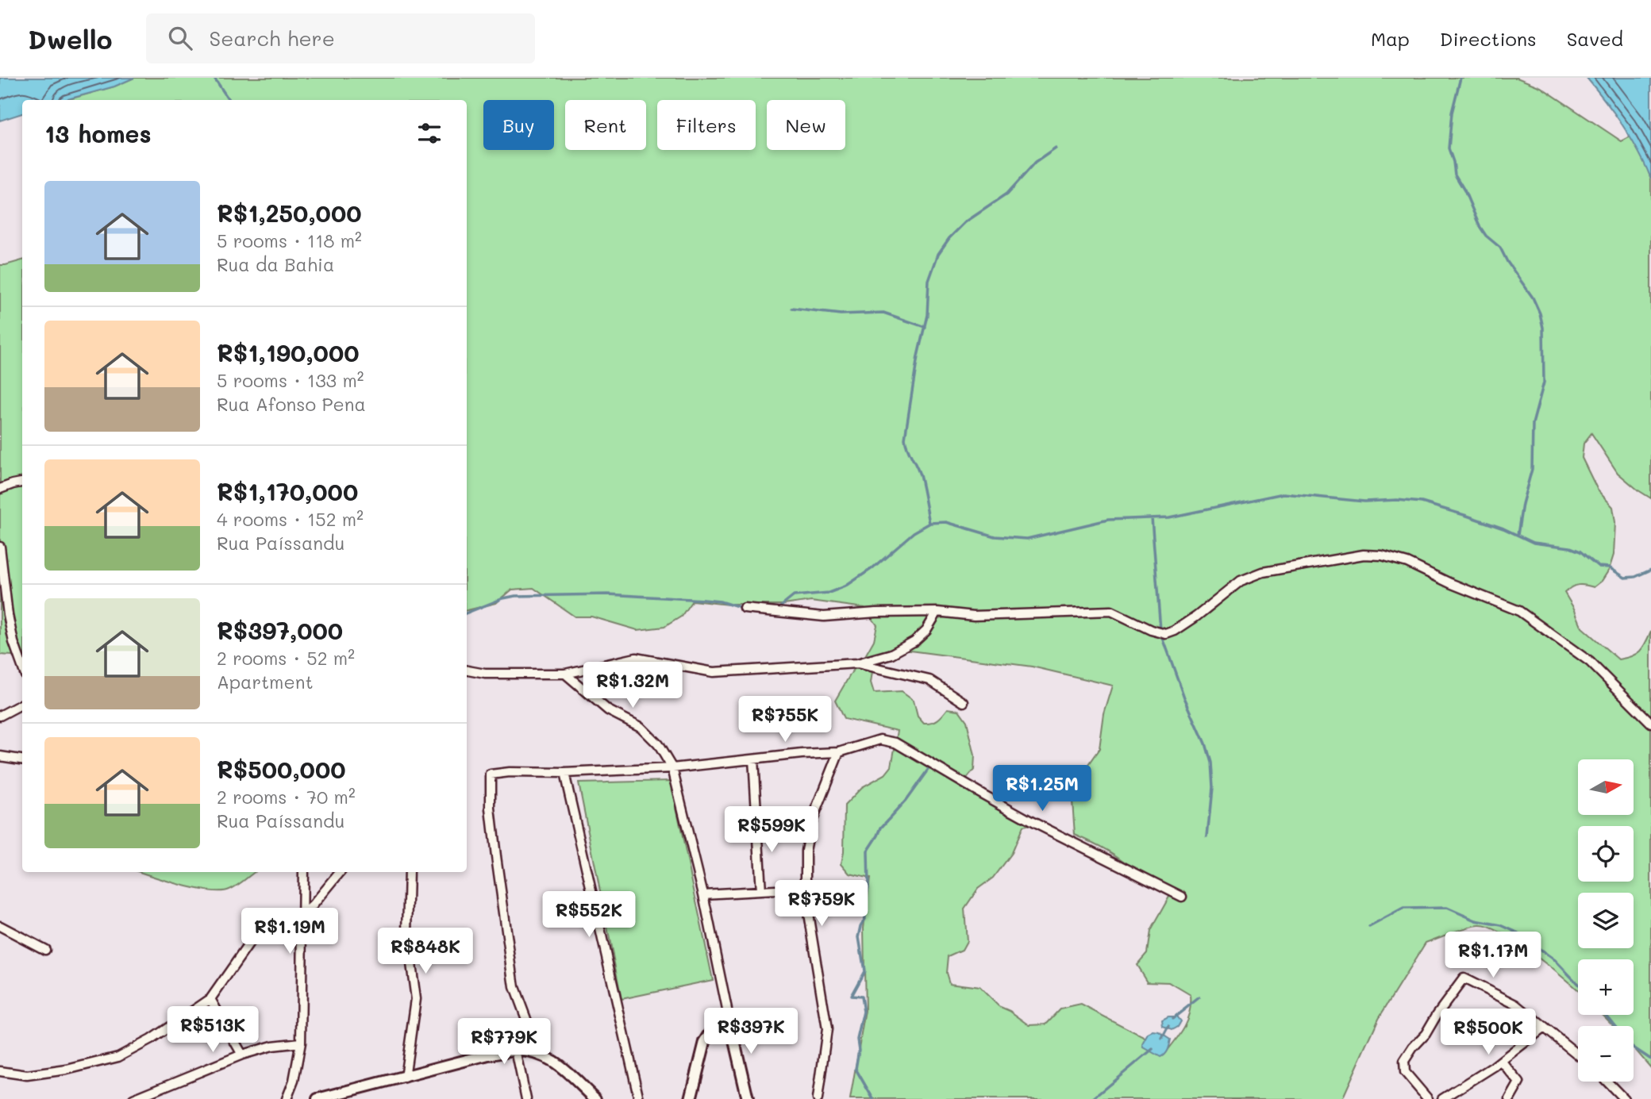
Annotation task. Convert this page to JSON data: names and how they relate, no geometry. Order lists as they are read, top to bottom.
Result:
{
  "north": "right",
  "page": {
    "header": "Dwello",
    "search": "Search here",
    "nav": ["Map", "Directions", "Saved"],
    "chip": [
      "Buy",
      "Rent",
      "Filters",
      "New"
    ],
    "heading": "13 homes",
    "list": [
      {
        "name": "R$1,250,000",
        "note": "5 rooms · 118 m² · Rua da Bahia"
      },
      {
        "name": "R$1,190,000",
        "note": "5 rooms · 133 m² · Rua Afonso Pena"
      },
      {
        "name": "R$1,170,000",
        "note": "4 rooms · 152 m² · Rua Paíssandu"
      },
      {
        "name": "R$397,000",
        "note": "2 rooms · 52 m² · Apartment"
      },
      {
        "name": "R$500,000",
        "note": "2 rooms · 70 m² · Rua Paíssandu"
      }
    ],
    "price": [
      "R$1.32M",
      "R$755K",
      "R$1.25M",
      "R$599K",
      "R$759K",
      "R$552K",
      "R$1.19M",
      "R$848K",
      "R$1.17M",
      "R$513K",
      "R$397K",
      "R$500K",
      "R$779K"
    ],
    "map_buttons": ["+", "−"]
  }
}
